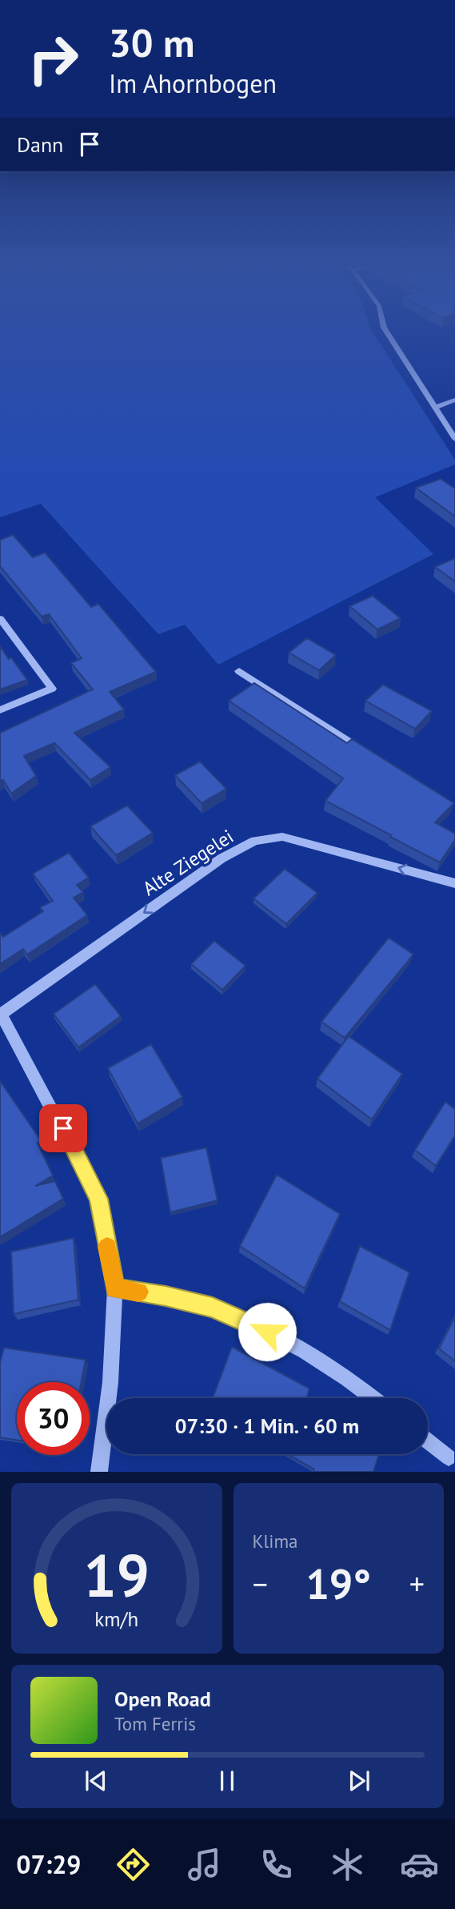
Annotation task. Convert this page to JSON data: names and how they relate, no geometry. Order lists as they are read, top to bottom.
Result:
{
  "streets": {
    "street": ["Alte Ziegelei"]
  },
  "one_way": ["Alte Ziegelei"],
  "page": {
    "turn": ["30 m", "Im Ahornbogen"],
    "then": "Dann",
    "limit": "30",
    "trip": "07:30 · 1 Min. · 60 m",
    "tile": "Klima",
    "heat": ["−", "19°", "+"],
    "song": ["Open Road", "Tom Ferris"],
    "tabs": "07:29",
    "gauge": ["19", "km/h"]
  }
}
